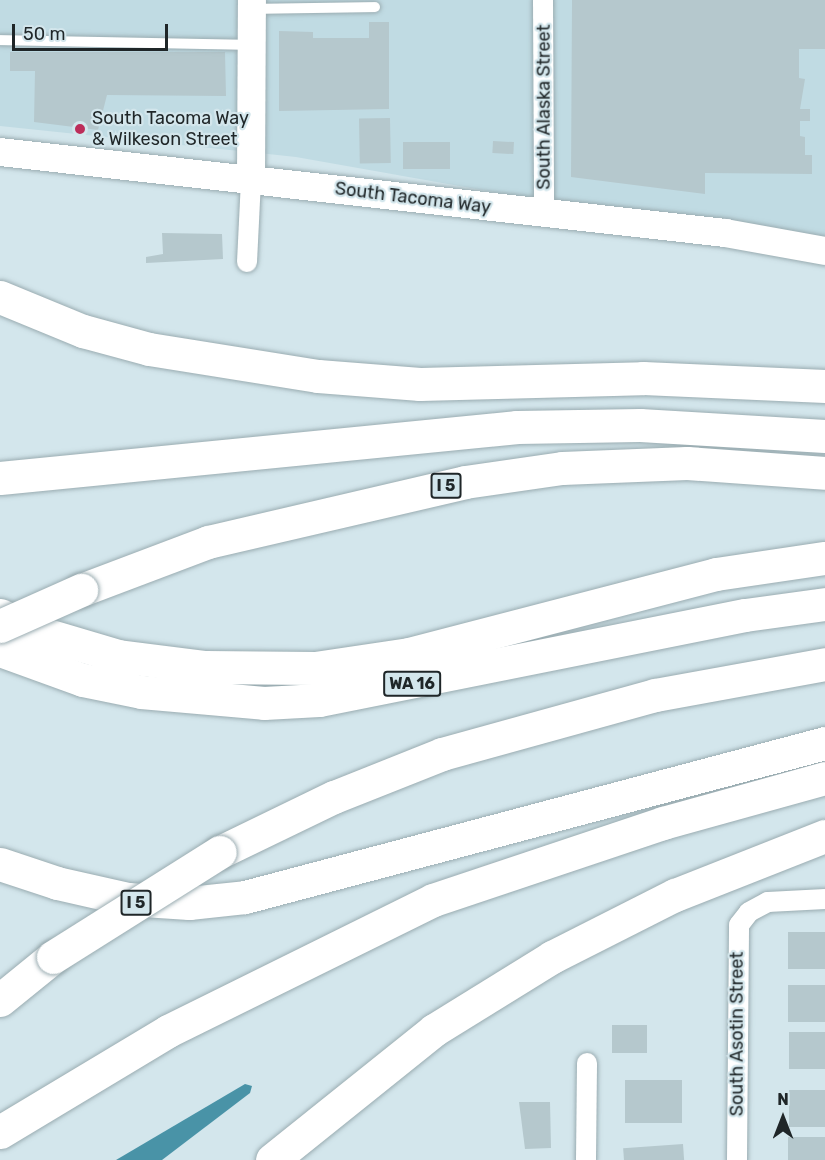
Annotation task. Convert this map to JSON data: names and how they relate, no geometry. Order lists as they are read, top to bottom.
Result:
{
  "streets": {
    "highway": ["I 5", "WA 16"],
    "main road": ["South Tacoma Way"],
    "street": ["South Alaska Street", "South Asotin Street"]
  },
  "crossings": [
    ["South Alaska Street", "South Tacoma Way"]
  ],
  "places": ["South Tacoma Way & Wilkeson Street"],
  "scale_bar": "50 m",
  "north": "top"
}
